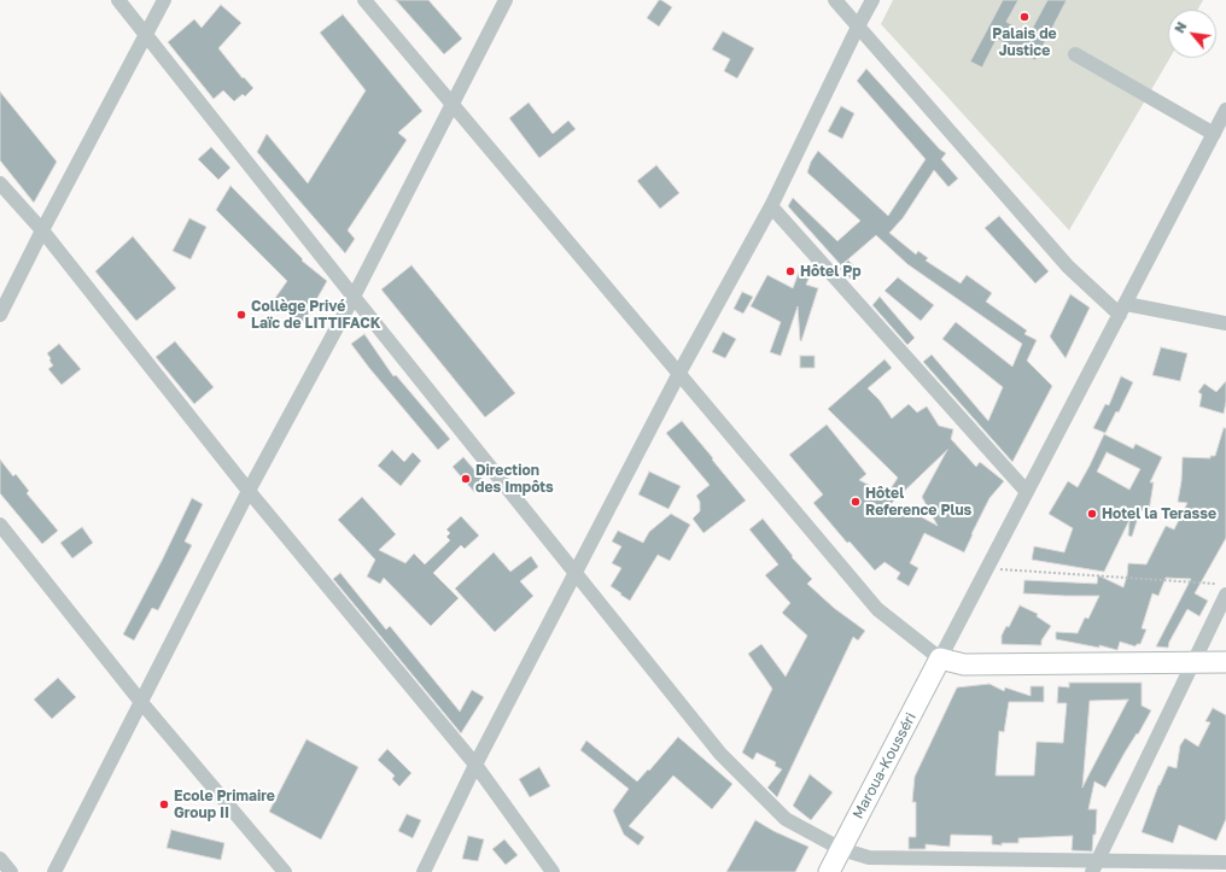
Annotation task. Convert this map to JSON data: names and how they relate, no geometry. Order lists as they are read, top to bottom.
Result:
{
  "streets": {
    "highway": ["Maroua-Kousséri"]
  },
  "places": [
    "Palais de Justice",
    "Hôtel Pp",
    "Collège Privé Laïc de LITTIFACK",
    "Direction des Impôts",
    "Hôtel Reference Plus",
    "Hotel la Terasse",
    "Ecole Primaire Group II"
  ],
  "north": "top left"
}
